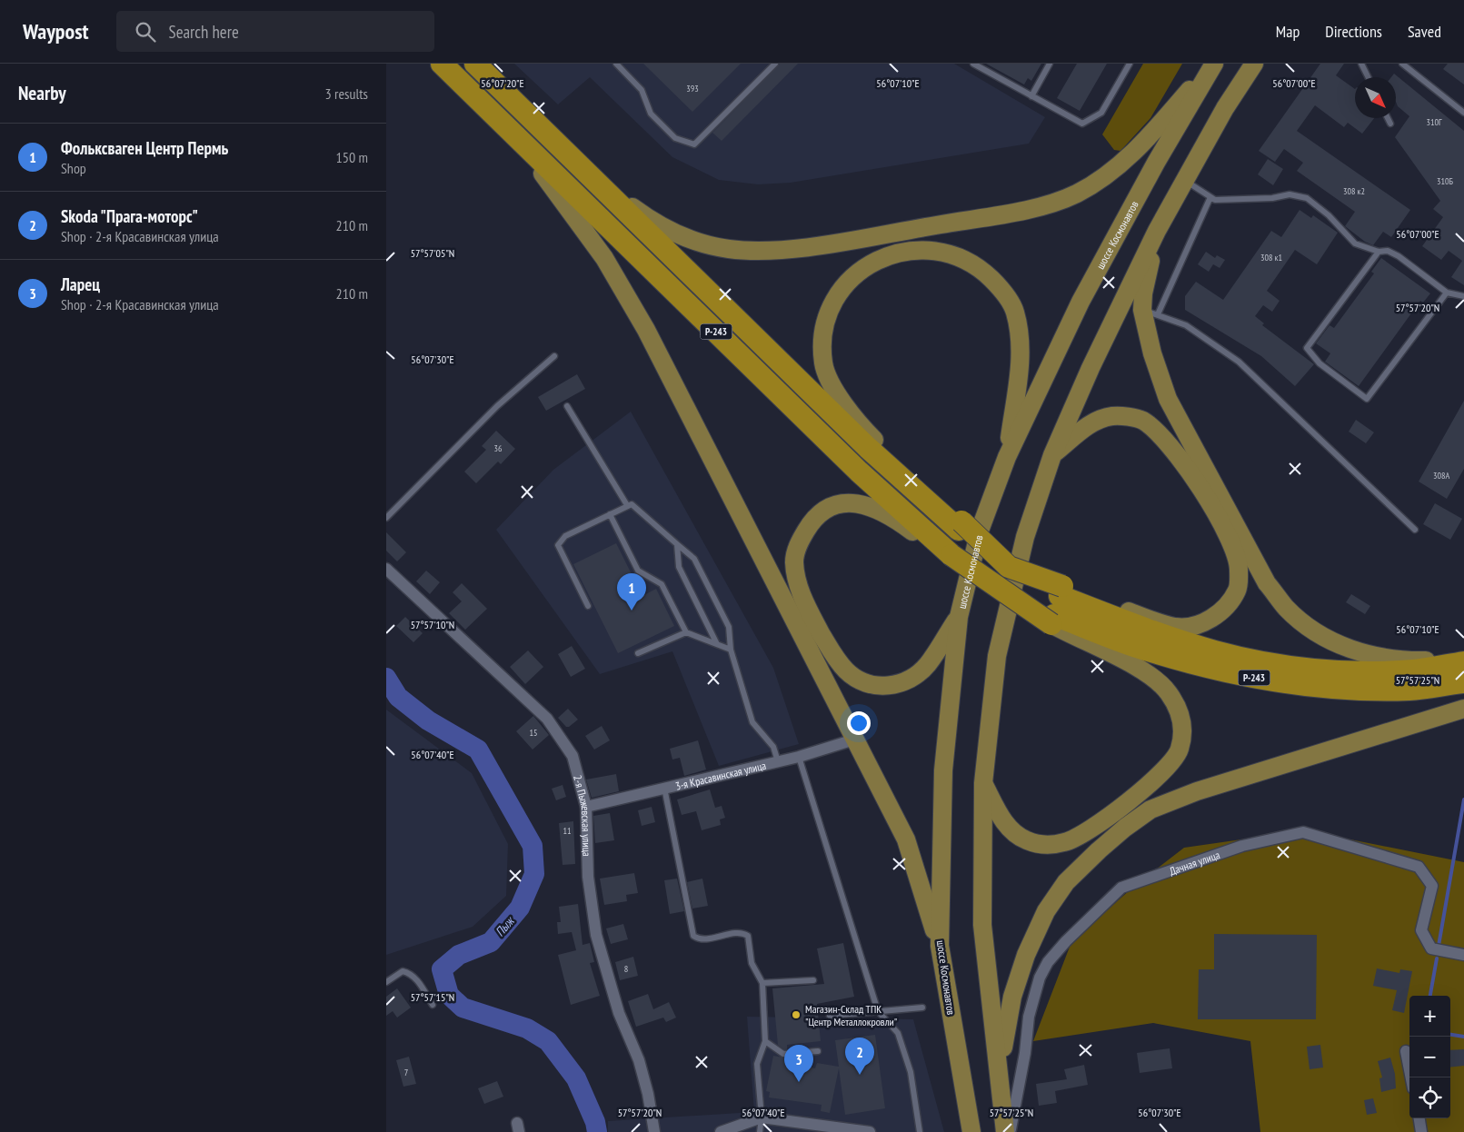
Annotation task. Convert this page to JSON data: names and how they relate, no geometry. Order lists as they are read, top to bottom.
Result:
{
  "streets": {
    "highway": ["Р-243"],
    "main road": ["шоссе Космонавтов"],
    "street": ["3-я Красавинская улица", "2-я Пыжевская улица", "Дачная улица"]
  },
  "crossings": [
    ["3-я Красавинская улица", "2-я Пыжевская улица"]
  ],
  "water": ["Пыж"],
  "places": ["Магазин-Склад ТПК \"Центр Металлокровли\""],
  "house_numbers": [
    "393",
    "310Г",
    "310Б",
    "308 к2",
    "308 к1",
    "36",
    "308А",
    "15",
    "11",
    "8",
    "7"
  ],
  "north": "bottom right",
  "page": {
    "header": "Waypost",
    "search": "Search here",
    "nav": ["Map", "Directions", "Saved"],
    "heading": ["Nearby", "3 results"],
    "list": [
      {
        "mark": "1",
        "name": "Фольксваген Центр Пермь",
        "note": "Shop",
        "value": "150 m"
      },
      {
        "mark": "2",
        "name": "Skoda \"Прага-моторс\"",
        "note": "Shop · 2-я Красавинская улица",
        "value": "210 m"
      },
      {
        "mark": "3",
        "name": "Ларец",
        "note": "Shop · 2-я Красавинская улица",
        "value": "210 m"
      }
    ],
    "pins": ["1", "2", "3"],
    "map_buttons": ["+", "−"]
  },
  "coordinates": [
    "56°07'20\"E",
    "56°07'10\"E",
    "56°07'00\"E",
    "57°57'05\"N",
    "57°57'20\"N",
    "56°07'30\"E",
    "57°57'10\"N",
    "57°57'25\"N",
    "56°07'40\"E",
    "57°57'15\"N"
  ]
}
